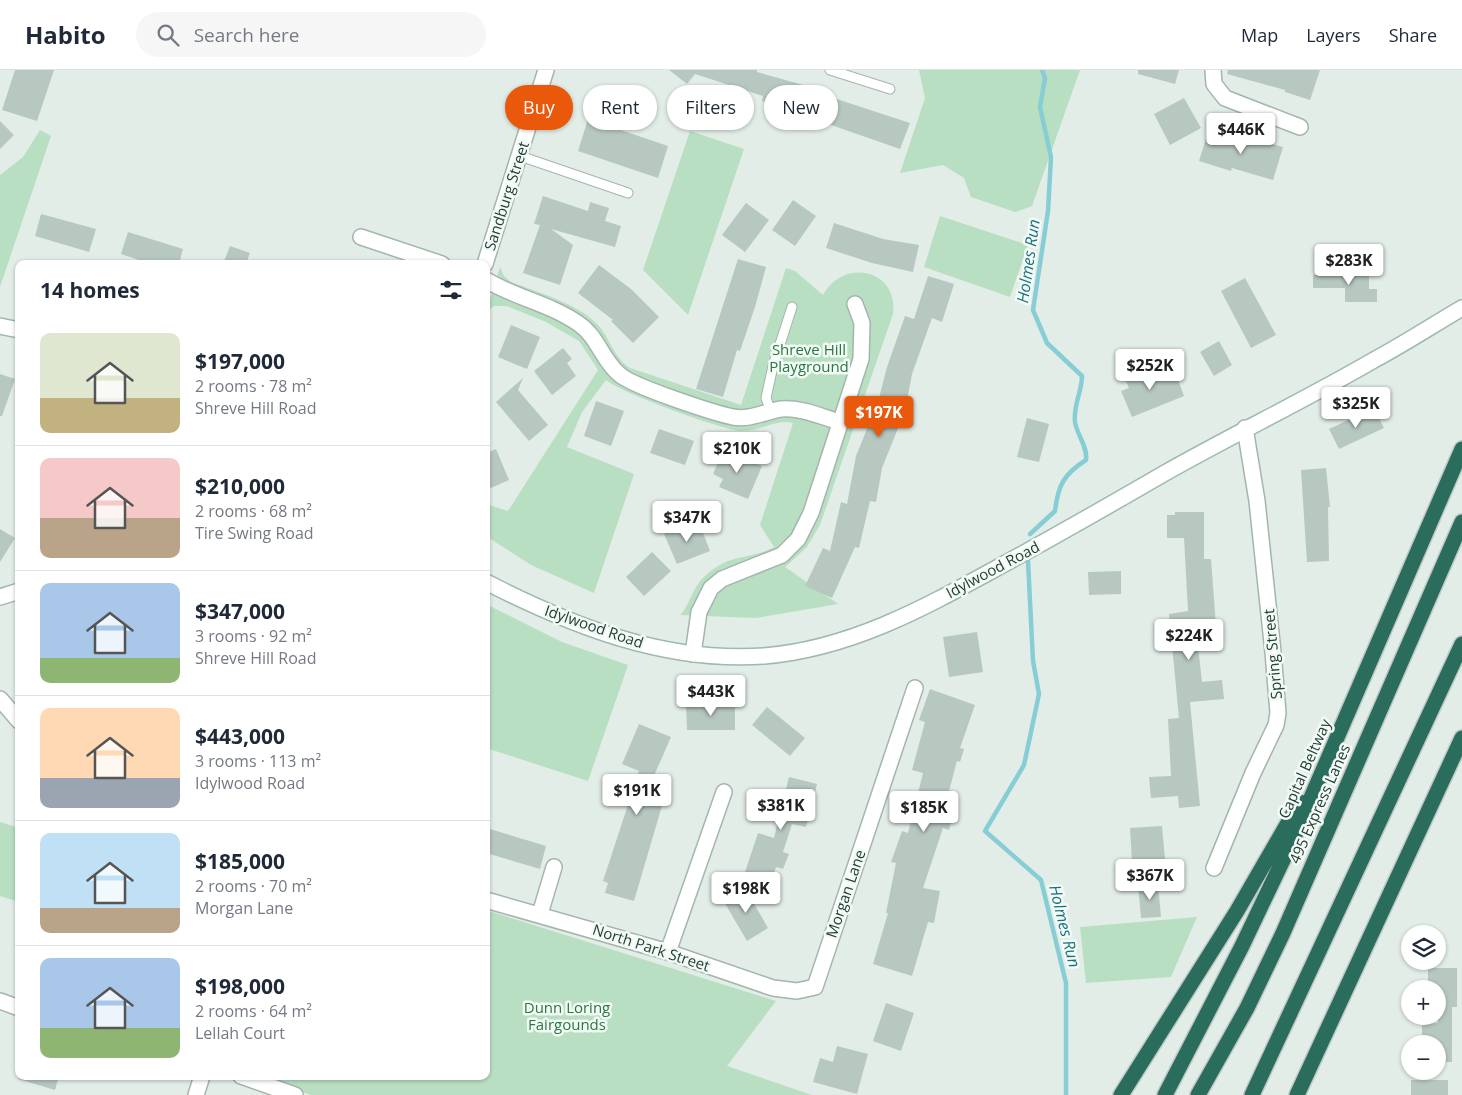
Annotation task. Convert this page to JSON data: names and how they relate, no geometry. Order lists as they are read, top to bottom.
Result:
{
  "streets": {
    "highway": ["Capital Beltway", "495 Express Lanes"],
    "street": [
      "Sandburg Street",
      "Idylwood Road",
      "Spring Street",
      "Morgan Lane",
      "North Park Street"
    ]
  },
  "crossings": [
    ["Idylwood Road", "Spring Street"],
    ["Morgan Lane", "North Park Street"]
  ],
  "water": ["Holmes Run"],
  "parks": ["Shreve Hill Playground", "Dunn Loring Fairgounds"],
  "page": {
    "header": "Habito",
    "search": "Search here",
    "nav": ["Map", "Layers", "Share"],
    "chip": [
      "Buy",
      "Rent",
      "Filters",
      "New"
    ],
    "price": [
      "$446K",
      "$283K",
      "$252K",
      "$325K",
      "$197K",
      "$210K",
      "$347K",
      "$224K",
      "$443K",
      "$191K",
      "$381K",
      "$185K",
      "$367K",
      "$198K"
    ],
    "heading": "14 homes",
    "list": [
      {
        "name": "$197,000",
        "note": "2 rooms · 78 m² · Shreve Hill Road"
      },
      {
        "name": "$210,000",
        "note": "2 rooms · 68 m² · Tire Swing Road"
      },
      {
        "name": "$347,000",
        "note": "3 rooms · 92 m² · Shreve Hill Road"
      },
      {
        "name": "$443,000",
        "note": "3 rooms · 113 m² · Idylwood Road"
      },
      {
        "name": "$185,000",
        "note": "2 rooms · 70 m² · Morgan Lane"
      },
      {
        "name": "$198,000",
        "note": "2 rooms · 64 m² · Lellah Court"
      }
    ],
    "map_buttons": ["+", "−"]
  }
}
